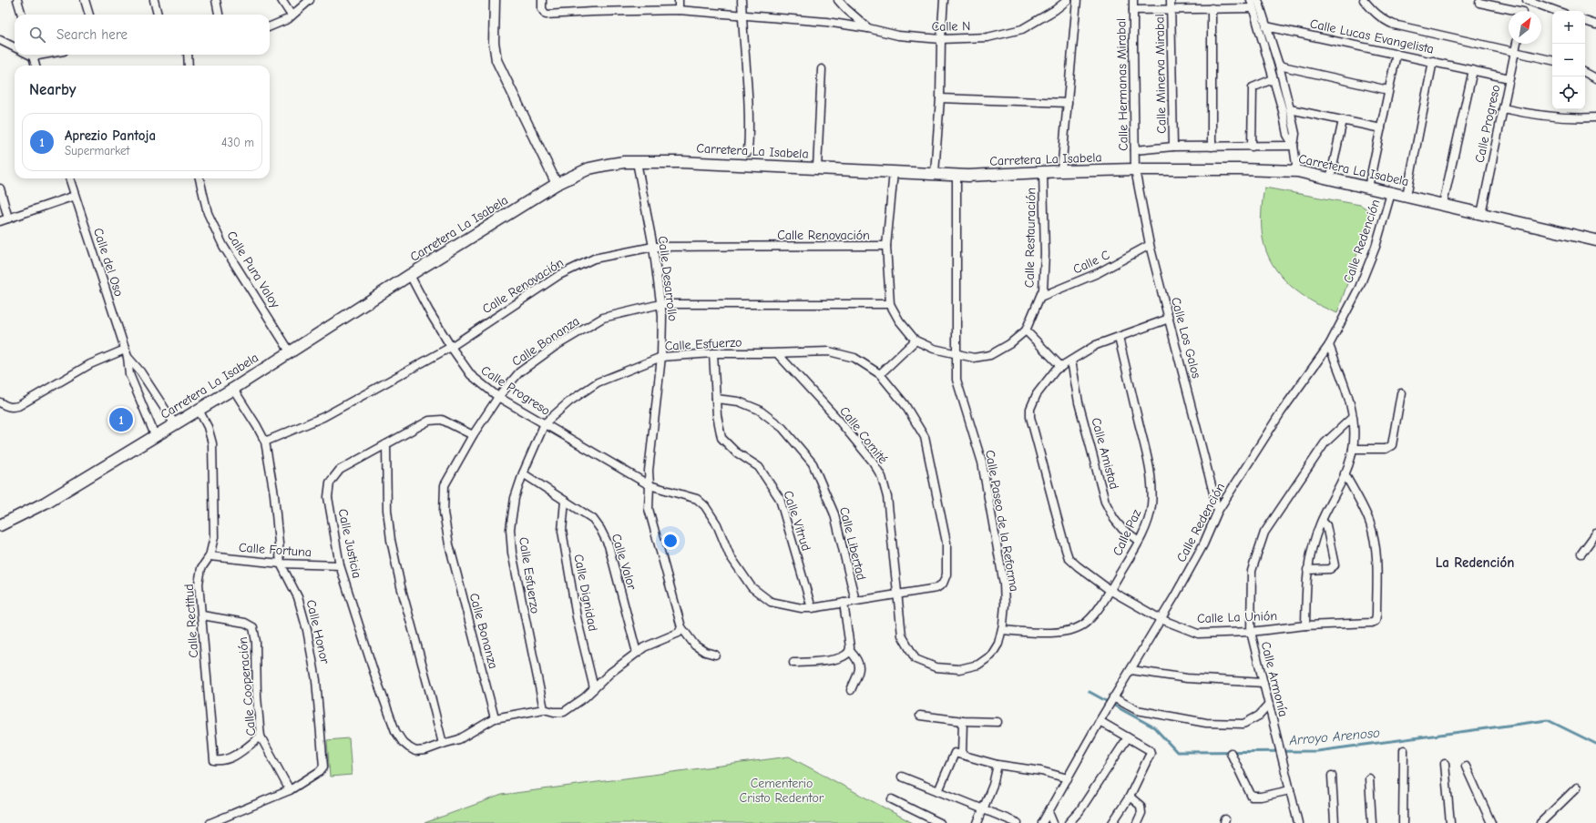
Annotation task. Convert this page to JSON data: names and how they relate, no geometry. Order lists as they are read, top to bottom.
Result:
{
  "streets": {
    "main road": ["Carretera La Isabela"],
    "street": [
      "Calle N",
      "Calle Lucas Evangelista",
      "Calle Minerva Mirabal",
      "Calle Hermanas Mirabal",
      "Calle Progreso",
      "Calle Renovación",
      "Calle Restauración",
      "Calle Redención",
      "Calle del Oso",
      "Calle C",
      "Calle Pura Valoy",
      "Calle Desarrollo",
      "Calle Los Galos",
      "Calle Bonanza",
      "Calle Esfuerzo",
      "Calle Comité",
      "Calle Amistad",
      "Calle Vitrud",
      "Calle Paseo de la Reforma",
      "Calle Paz",
      "Calle Justicia",
      "Calle Libertad",
      "Calle Fortuna",
      "Calle Valor",
      "Calle Dignidad",
      "Calle La Unión",
      "Calle Rectitud",
      "Calle Honor",
      "Calle Armonía",
      "Calle Cooperación"
    ]
  },
  "crossings": [
    ["Calle Lucas Evangelista", "Calle Progreso"],
    ["Calle Hermanas Mirabal", "Carretera La Isabela"],
    ["Calle Hermanas Mirabal", "Calle Los Galos"],
    ["Calle Progreso", "Carretera La Isabela"],
    ["Calle Progreso", "Calle Renovación"],
    ["Calle Progreso", "Calle Desarrollo"],
    ["Calle Progreso", "Calle Bonanza"],
    ["Calle Progreso", "Calle Esfuerzo"],
    ["Calle Progreso", "Calle Comité"],
    ["Calle Progreso", "Calle Vitrud"],
    ["Calle Progreso", "Calle Paseo de la Reforma"],
    ["Calle Progreso", "Calle Libertad"],
    ["Carretera La Isabela", "Calle Restauración"],
    ["Carretera La Isabela", "Calle Redención"],
    ["Carretera La Isabela", "Calle del Oso"],
    ["Carretera La Isabela", "Calle Pura Valoy"],
    ["Carretera La Isabela", "Calle Desarrollo"],
    ["Carretera La Isabela", "Calle Los Galos"],
    ["Carretera La Isabela", "Calle Paseo de la Reforma"],
    ["Carretera La Isabela", "Calle Rectitud"],
    ["Carretera La Isabela", "Calle Honor"],
    ["Calle Renovación", "Calle Restauración"],
    ["Calle Renovación", "Calle Desarrollo"],
    ["Calle Renovación", "Calle Honor"],
    ["Calle Restauración", "Calle C"],
    ["Calle Restauración", "Calle Bonanza"],
    ["Calle Restauración", "Calle Paseo de la Reforma"],
    ["Calle Redención", "Calle Los Galos"],
    ["Calle Redención", "Calle La Unión"],
    ["Calle C", "Calle Los Galos"],
    ["Calle Desarrollo", "Calle Bonanza"],
    ["Calle Desarrollo", "Calle Esfuerzo"],
    ["Calle Los Galos", "Calle La Unión"],
    ["Calle Bonanza", "Calle Justicia"],
    ["Calle Esfuerzo", "Calle Comité"],
    ["Calle Esfuerzo", "Calle Vitrud"],
    ["Calle Esfuerzo", "Calle Valor"],
    ["Calle Comité", "Calle Paseo de la Reforma"],
    ["Calle Amistad", "Calle Paz"],
    ["Calle Amistad", "Calle La Unión"],
    ["Calle Vitrud", "Calle Libertad"],
    ["Calle Paseo de la Reforma", "Calle Paz"],
    ["Calle Paz", "Calle La Unión"],
    ["Calle Justicia", "Calle Fortuna"],
    ["Calle Fortuna", "Calle Rectitud"],
    ["Calle Fortuna", "Calle Honor"],
    ["Calle Valor", "Calle Dignidad"],
    ["Calle La Unión", "Calle Armonía"],
    ["Calle Rectitud", "Calle Cooperación"],
    ["Calle Honor", "Calle Cooperación"]
  ],
  "districts": ["La Redención"],
  "water": ["Arroyo Arenoso"],
  "parks": ["Cementerio Cristo Redentor"],
  "north": "top right",
  "page": {
    "map_buttons": ["+", "−"],
    "search": "Search here",
    "heading": "Nearby",
    "list": [
      {
        "mark": "1",
        "name": "Aprezio Pantoja",
        "note": "Supermarket",
        "value": "430 m"
      }
    ],
    "pins": "1"
  }
}
